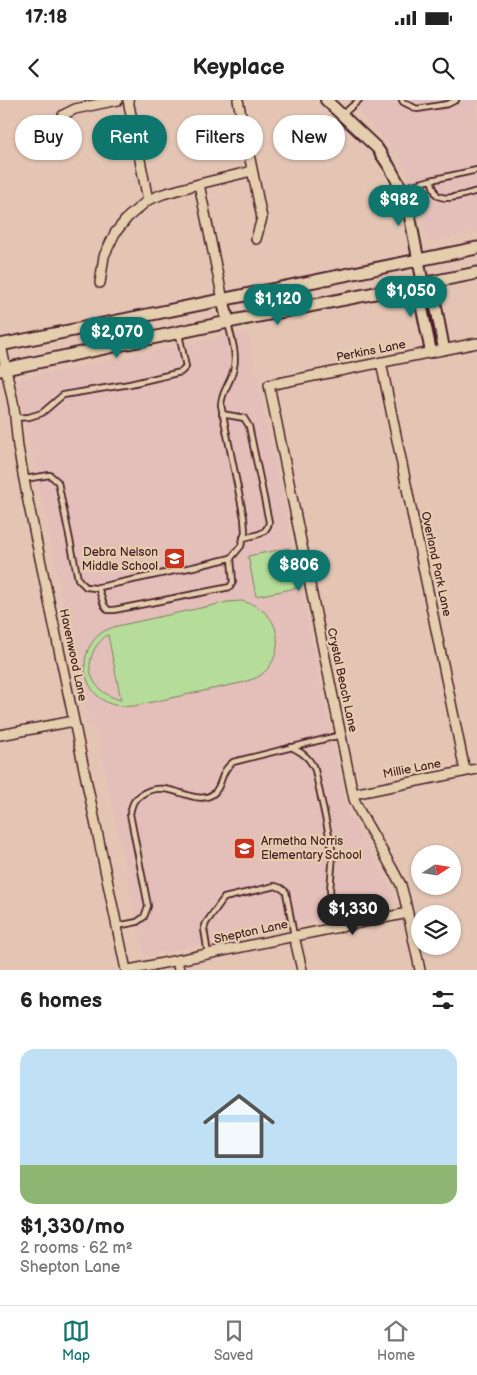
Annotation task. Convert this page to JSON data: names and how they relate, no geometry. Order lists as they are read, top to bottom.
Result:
{
  "streets": {
    "street": [
      "Perkins Lane",
      "Overland Park Lane",
      "Havenwood Lane",
      "Crystal Beach Lane",
      "Millie Lane",
      "Shepton Lane"
    ]
  },
  "crossings": [
    ["Perkins Lane", "Overland Park Lane"],
    ["Perkins Lane", "Crystal Beach Lane"],
    ["Overland Park Lane", "Millie Lane"],
    ["Havenwood Lane", "Shepton Lane"],
    ["Crystal Beach Lane", "Millie Lane"],
    ["Crystal Beach Lane", "Shepton Lane"]
  ],
  "places": {
    "school or university": ["Debra Nelson Middle School", "Armetha Norris Elementary School"]
  },
  "north": "right",
  "page": {
    "status": "17:18",
    "header": "Keyplace",
    "chip": [
      "Buy",
      "Rent",
      "Filters",
      "New"
    ],
    "price": [
      "$982",
      "$1,050",
      "$1,120",
      "$2,070",
      "$806",
      "$1,330"
    ],
    "heading": "6 homes",
    "list": [
      {
        "name": "$1,330/mo",
        "note": "2 rooms · 62 m² · Shepton Lane"
      }
    ],
    "tabs": ["Map", "Saved", "Home"]
  }
}
